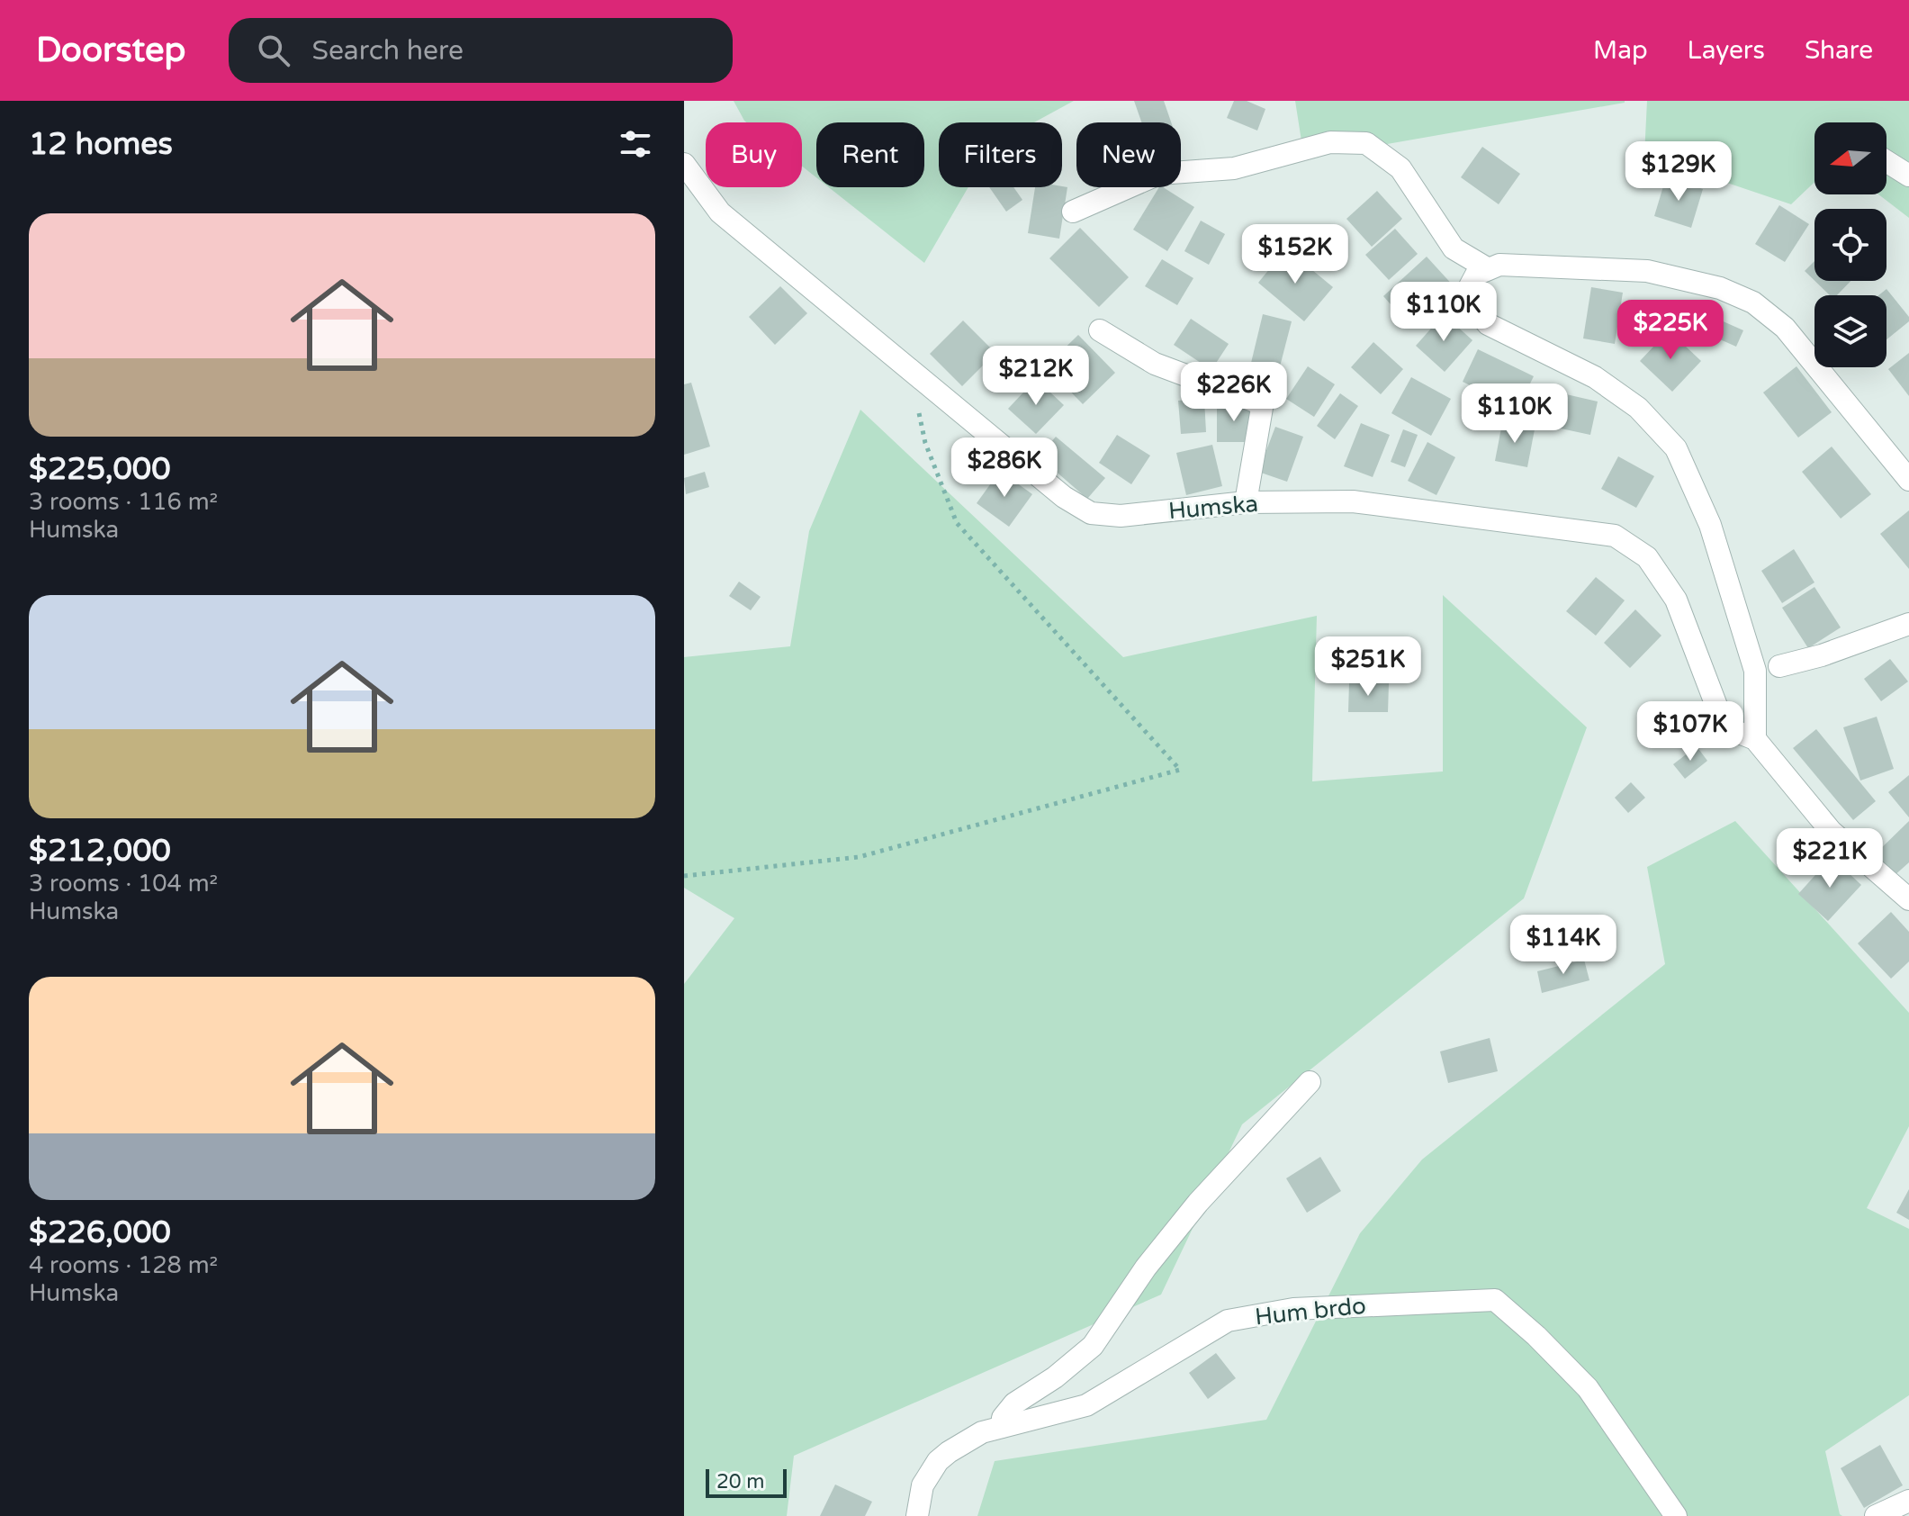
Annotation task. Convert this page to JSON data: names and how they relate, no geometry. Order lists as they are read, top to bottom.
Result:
{
  "streets": {
    "street": ["Humska", "Hum brdo"]
  },
  "scale_bar": "20 m",
  "north": "left",
  "page": {
    "header": "Doorstep",
    "search": "Search here",
    "nav": ["Map", "Layers", "Share"],
    "heading": "12 homes",
    "chip": [
      "Buy",
      "Rent",
      "Filters",
      "New"
    ],
    "price": [
      "$129K",
      "$152K",
      "$110K",
      "$225K",
      "$212K",
      "$226K",
      "$110K",
      "$286K",
      "$251K",
      "$107K",
      "$221K",
      "$114K"
    ],
    "list": [
      {
        "name": "$225,000",
        "note": "3 rooms · 116 m² · Humska"
      },
      {
        "name": "$212,000",
        "note": "3 rooms · 104 m² · Humska"
      },
      {
        "name": "$226,000",
        "note": "4 rooms · 128 m² · Humska"
      }
    ],
    "scale": "20 m"
  }
}
